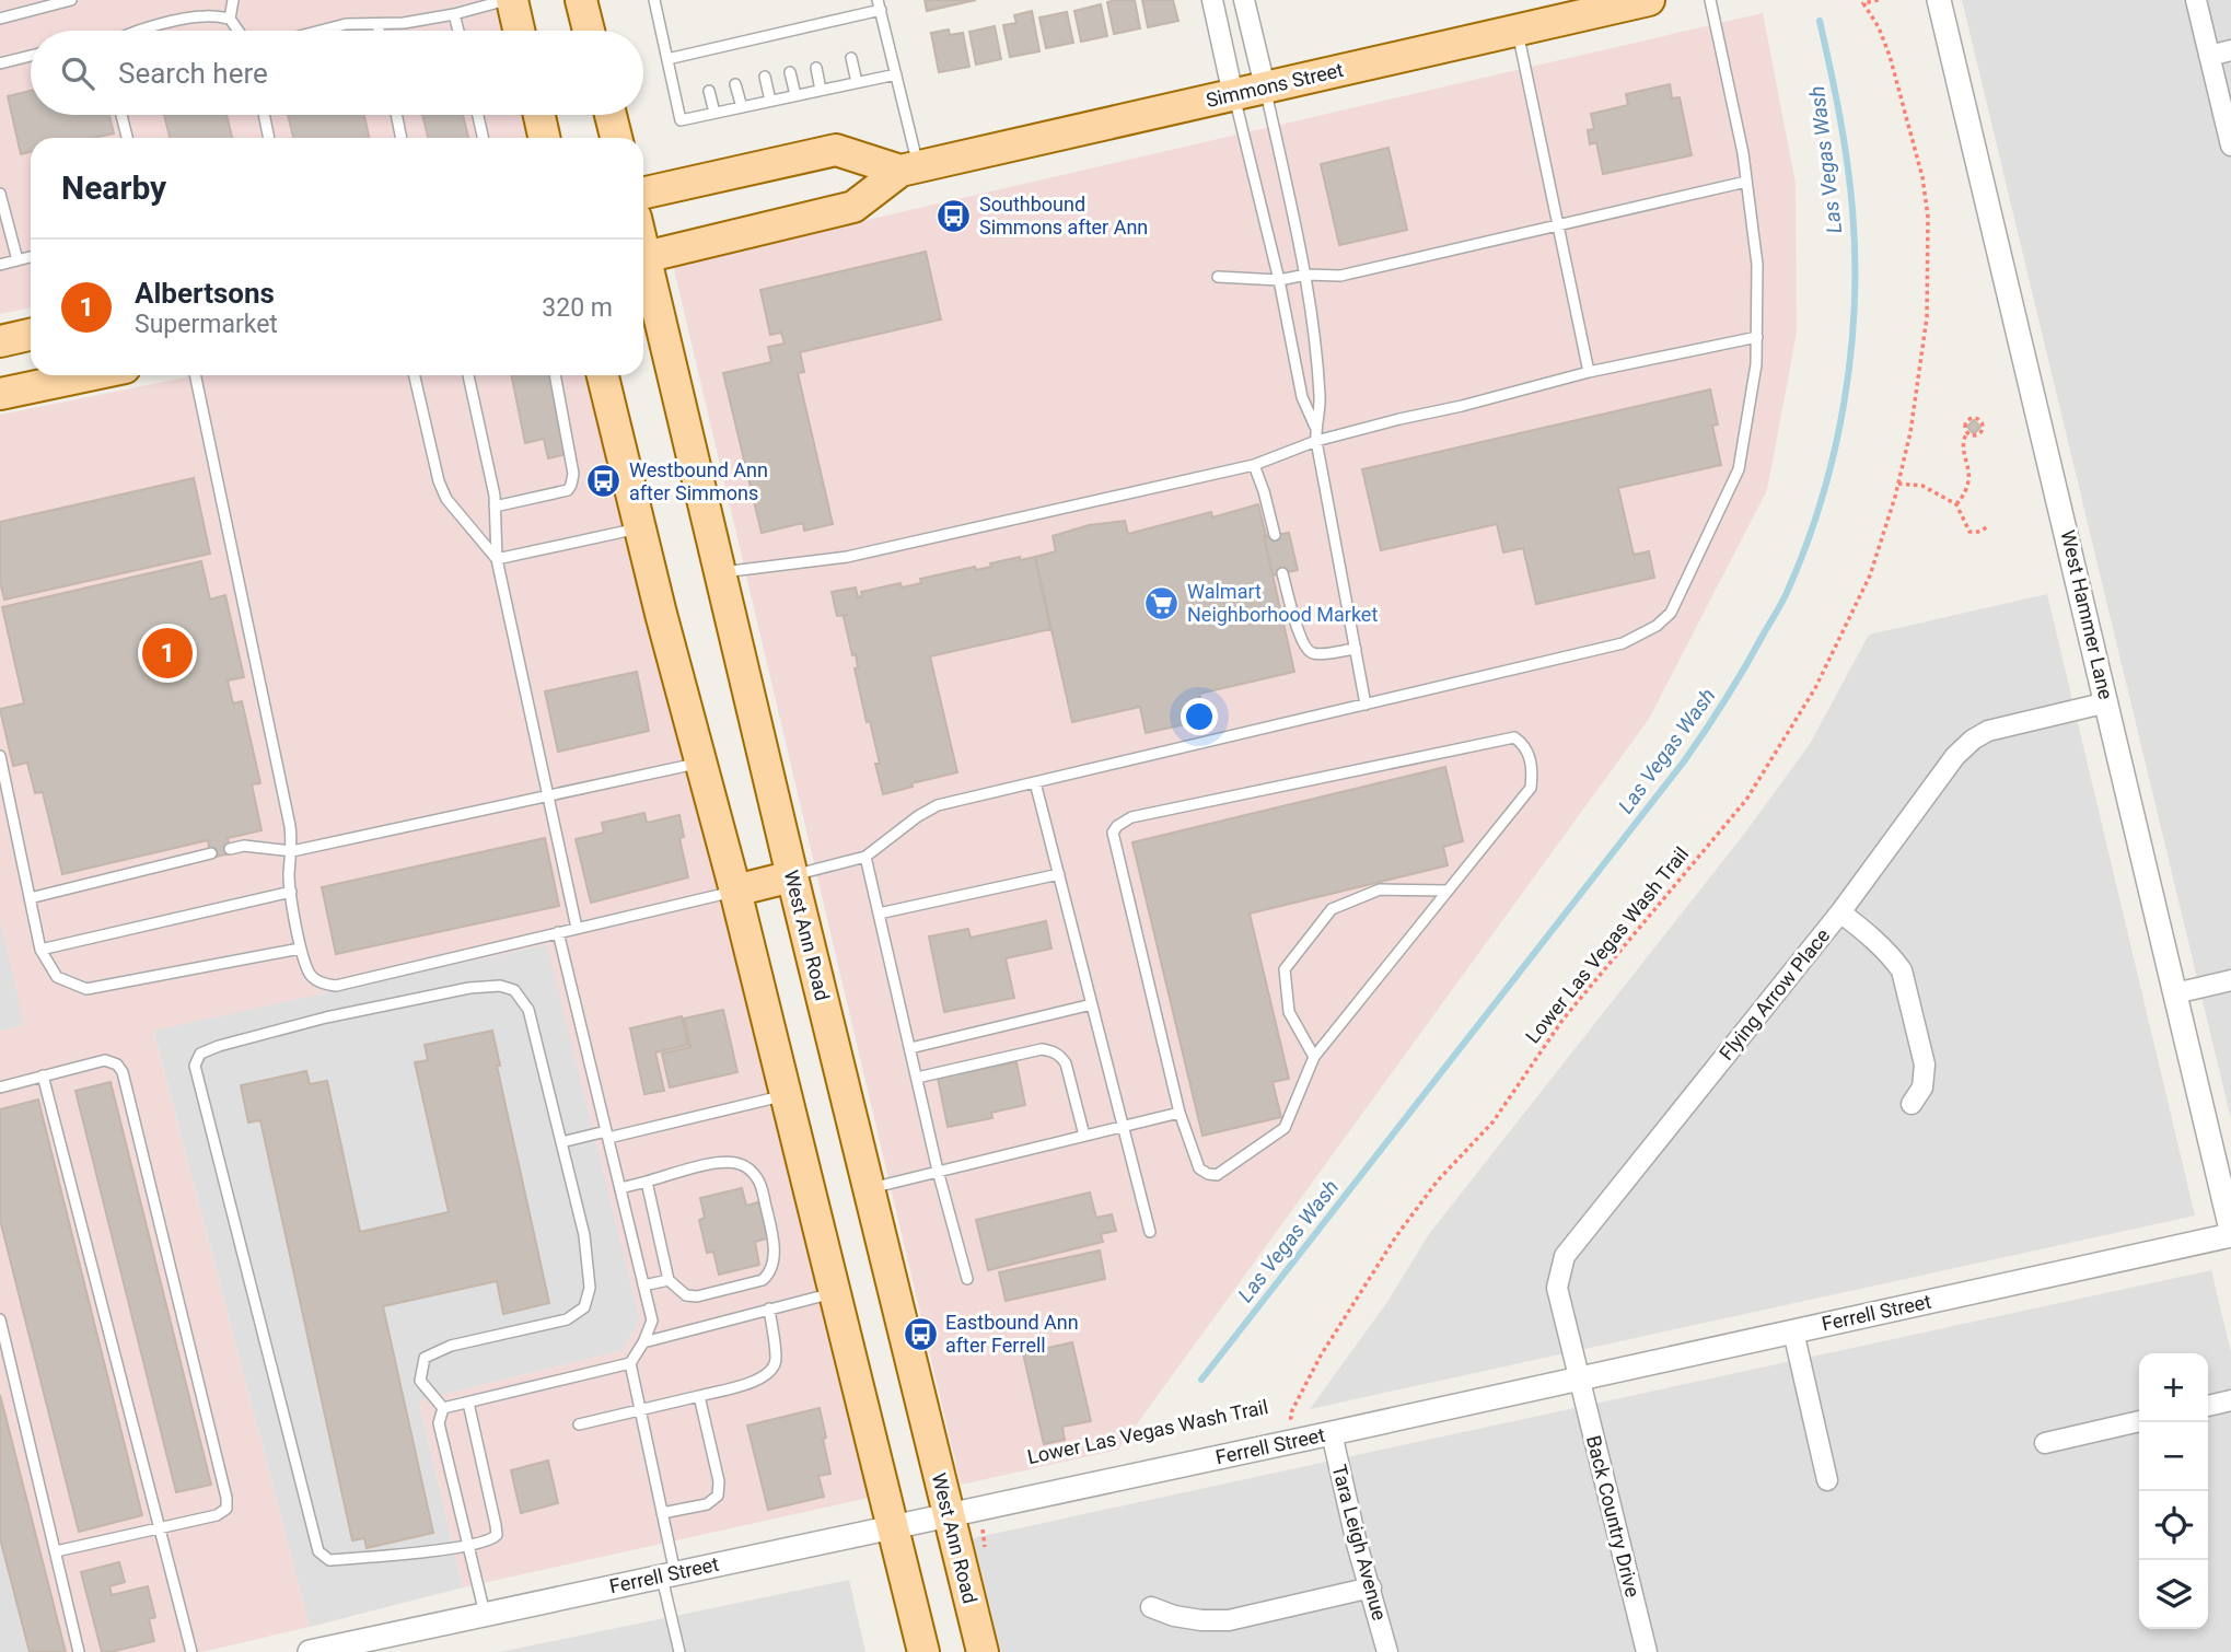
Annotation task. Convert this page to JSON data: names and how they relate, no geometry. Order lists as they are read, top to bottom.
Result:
{
  "streets": {
    "main road": ["Simmons Street", "West Ann Road"],
    "street": [
      "West Hammer Lane",
      "Flying Arrow Place",
      "Ferrell Street",
      "Back Country Drive",
      "Tara Leigh Avenue"
    ],
    "path": ["Lower Las Vegas Wash Trail"]
  },
  "crossings": [
    ["West Hammer Lane", "Flying Arrow Place"],
    ["West Hammer Lane", "Ferrell Street"],
    ["West Ann Road", "Ferrell Street"],
    ["Flying Arrow Place", "Ferrell Street"],
    ["Flying Arrow Place", "Back Country Drive"],
    ["Ferrell Street", "Back Country Drive"],
    ["Ferrell Street", "Tara Leigh Avenue"]
  ],
  "water": ["Las Vegas Wash"],
  "places": {
    "bus stop": ["Southbound Simmons after Ann", "Westbound Ann after Simmons", "Eastbound Ann after Ferrell"],
    "supermarket": ["Walmart Neighborhood Market"]
  },
  "page": {
    "search": "Search here",
    "heading": "Nearby",
    "list": [
      {
        "mark": "1",
        "name": "Albertsons",
        "note": "Supermarket",
        "value": "320 m"
      }
    ],
    "pins": "1",
    "map_buttons": ["+", "−"]
  }
}
